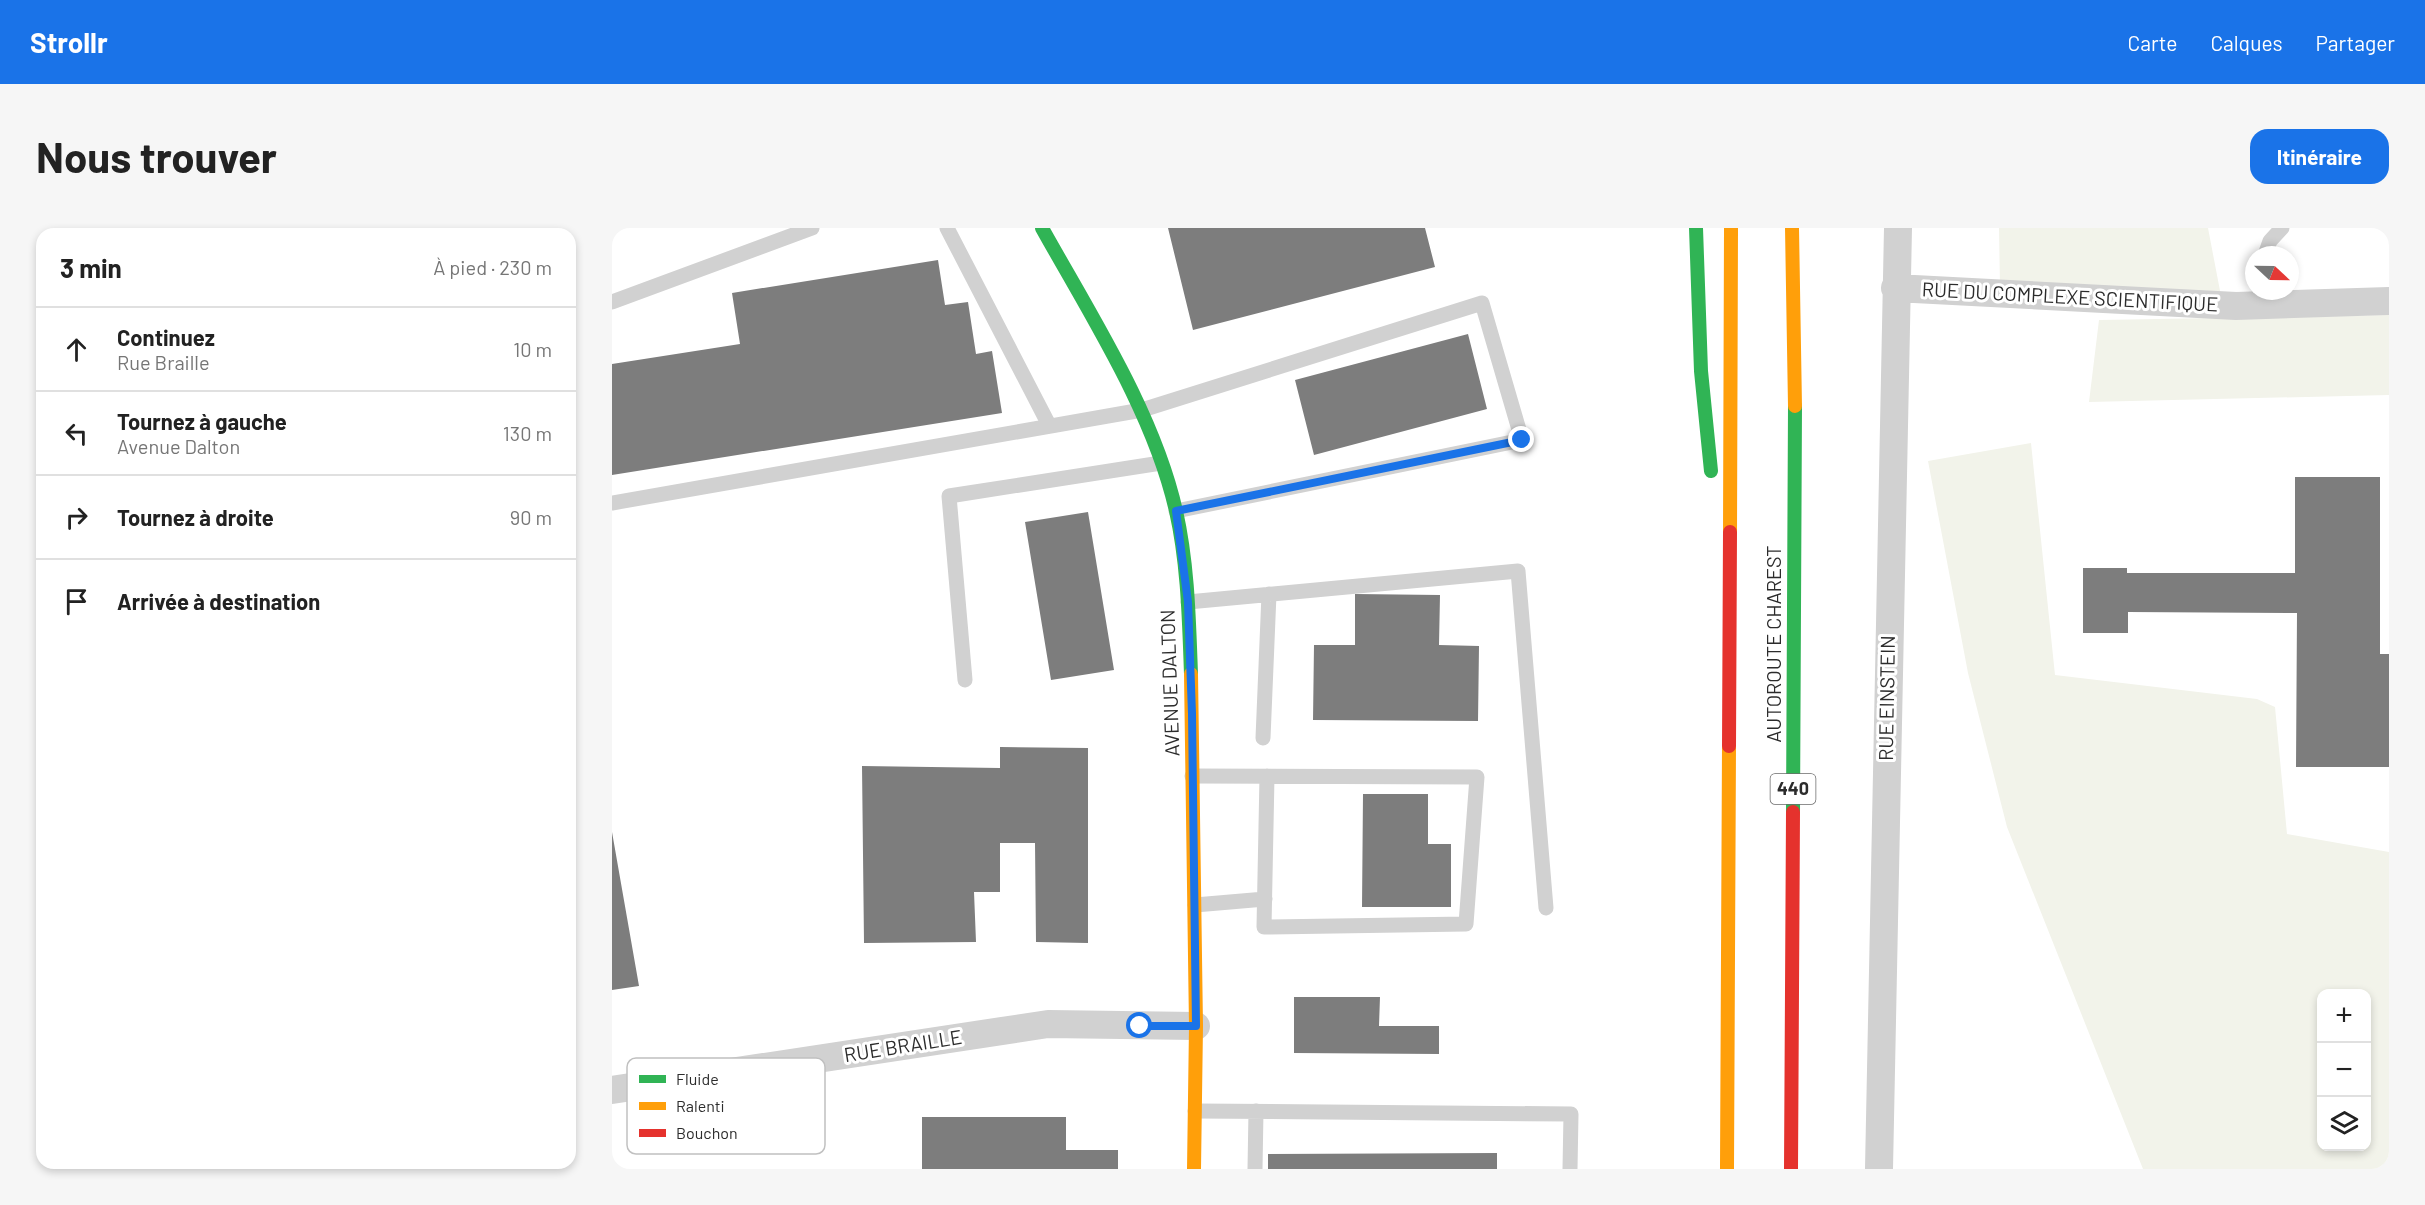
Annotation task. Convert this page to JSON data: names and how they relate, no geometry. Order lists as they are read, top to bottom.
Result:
{
  "streets": {
    "main road": ["AUTOROUTE CHAREST", "AVENUE DALTON", "440"],
    "street": ["RUE DU COMPLEXE SCIENTIFIQUE", "RUE EINSTEIN", "RUE BRAILLE"]
  },
  "crossings": [
    ["RUE DU COMPLEXE SCIENTIFIQUE", "RUE EINSTEIN"],
    ["AVENUE DALTON", "RUE BRAILLE"]
  ],
  "legend": ["Fluide", "Ralenti", "Bouchon"],
  "north": "right",
  "page": {
    "header": "Strollr",
    "nav": ["Carte", "Calques", "Partager"],
    "buttons": "Itinéraire",
    "title": "Nous trouver",
    "heading": ["3 min", "À pied · 230 m"],
    "list": [
      ["Continuez", "Rue Braille", "10 m"],
      ["Tournez à gauche", "Avenue Dalton", "130 m"],
      ["Tournez à droite", "90 m"],
      "Arrivée à destination"
    ],
    "map_buttons": ["+", "−"]
  }
}
